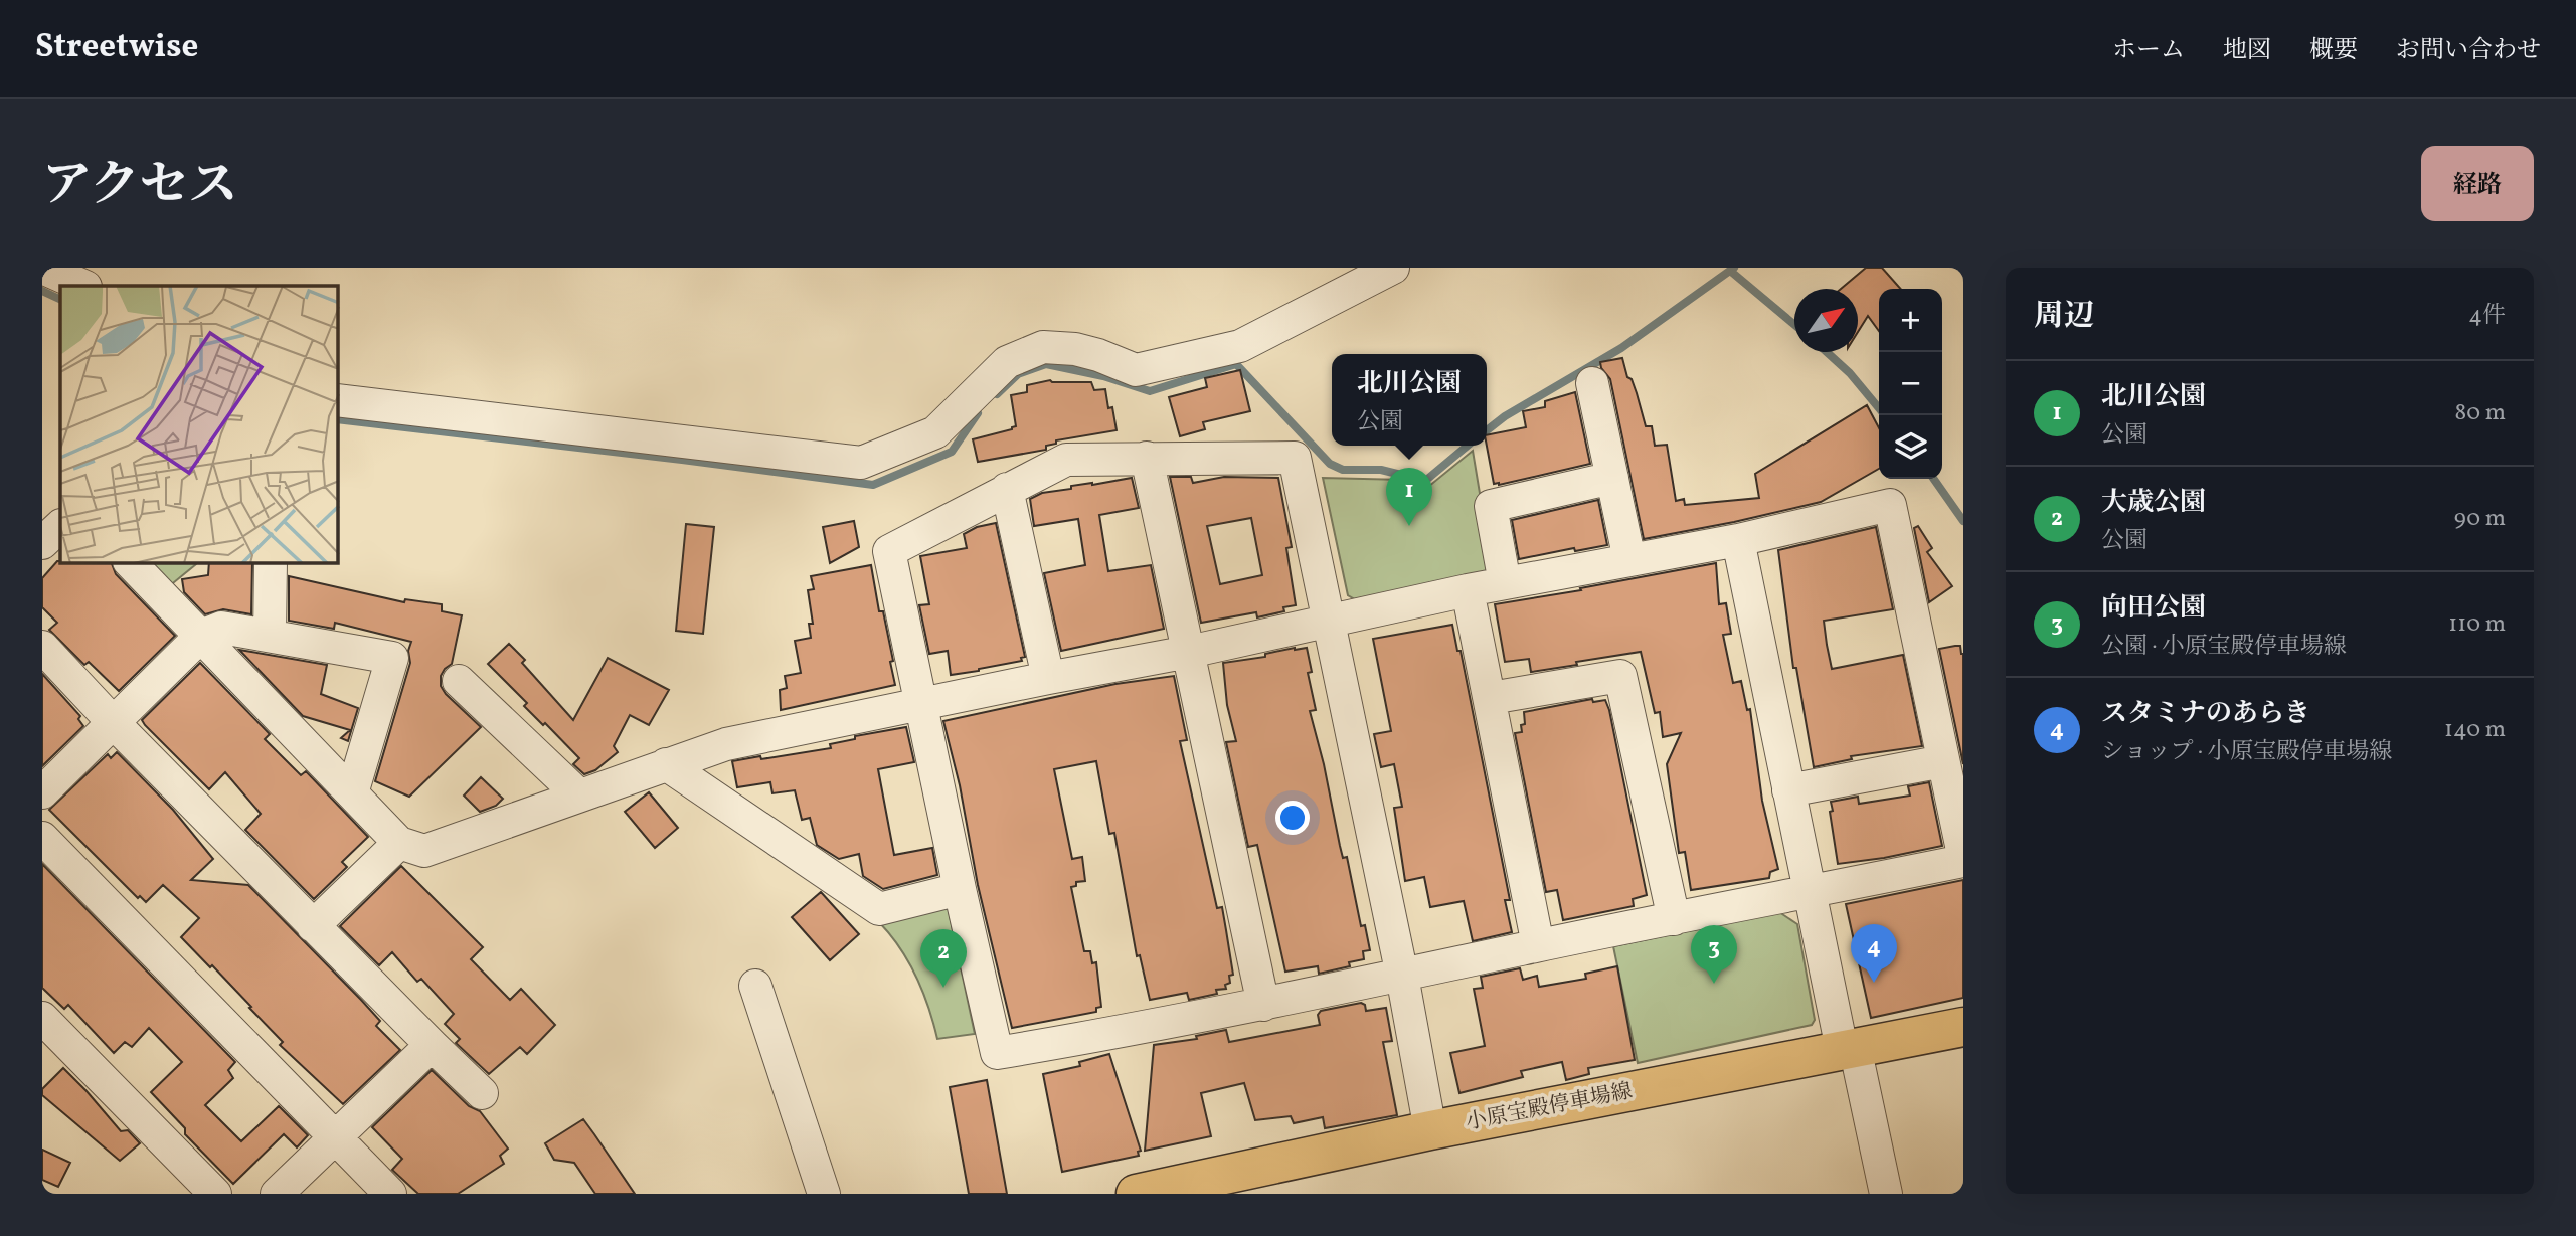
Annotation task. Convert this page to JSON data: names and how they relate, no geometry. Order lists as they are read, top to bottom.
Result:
{
  "streets": {
    "main road": ["小原宝殿停車場線"]
  },
  "north": "top right",
  "page": {
    "header": "Streetwise",
    "nav": [
      "ホーム",
      "地図",
      "概要",
      "お問い合わせ"
    ],
    "title": "アクセス",
    "buttons": "経路",
    "heading": ["周辺", "4件"],
    "map_buttons": ["+", "−"],
    "popup": ["北川公園", "公園"],
    "list": [
      {
        "mark": "1",
        "name": "北川公園",
        "note": "公園",
        "value": "80 m"
      },
      {
        "mark": "2",
        "name": "大歳公園",
        "note": "公園",
        "value": "90 m"
      },
      {
        "mark": "3",
        "name": "向田公園",
        "note": "公園 · 小原宝殿停車場線",
        "value": "110 m"
      },
      {
        "mark": "4",
        "name": "スタミナのあらき",
        "note": "ショップ · 小原宝殿停車場線",
        "value": "140 m"
      }
    ],
    "pins": [
      "1",
      "4",
      "3",
      "2"
    ]
  }
}
